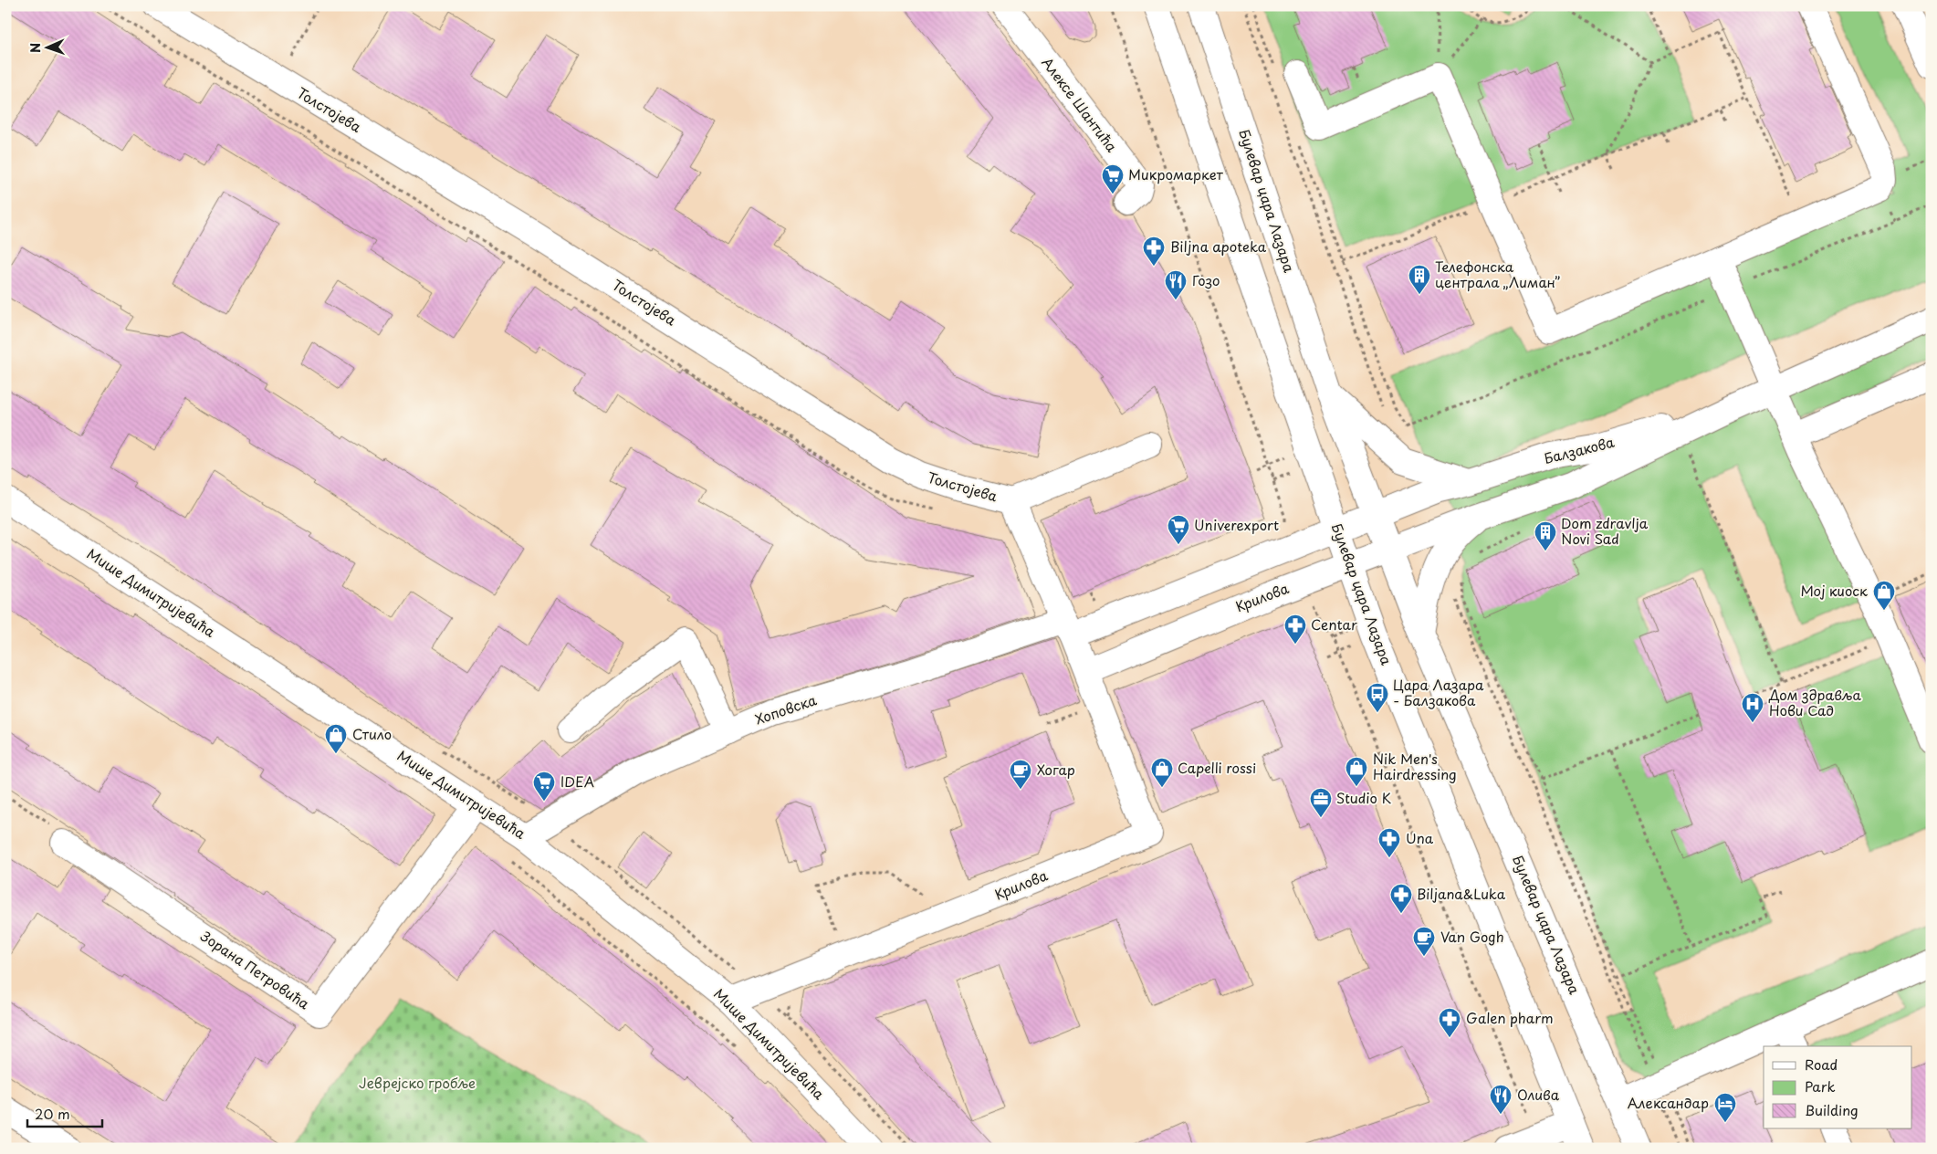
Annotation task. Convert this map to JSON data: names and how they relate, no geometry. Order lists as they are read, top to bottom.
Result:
{
  "streets": {
    "street": [
      "Алексе Шантића",
      "Толстојева",
      "Булевар цара Лазара",
      "Балзакова",
      "Мише Димитријевића",
      "Крилова",
      "Хоповска",
      "Зорана Петровића"
    ]
  },
  "crossings": [
    ["Толстојева", "Крилова"],
    ["Булевар цара Лазара", "Балзакова"],
    ["Булевар цара Лазара", "Крилова"],
    ["Балзакова", "Крилова"],
    ["Мише Димитријевића", "Крилова"],
    ["Мише Димитријевића", "Хоповска"],
    ["Мише Димитријевића", "Зорана Петровића"],
    ["Крилова", "Хоповска"]
  ],
  "parks": ["Јеврејско гробље"],
  "places": {
    "supermarket": ["Микромаркет", "Univerexport", "IDEA"],
    "pharmacy": [
      "Biljna apoteka",
      "Centar",
      "Una",
      "Biljana&Luka",
      "Galen pharm"
    ],
    "building": ["Телефонска централа „Лиман”", "Dom zdravlja Novi Sad"],
    "restaurant": ["Гозо", "Олива"],
    "shop": [
      "Мој киоск",
      "Стило",
      "Nik Men's Hairdressing",
      "Capelli rossi"
    ],
    "bus stop": ["Цара Лазара - Балзакова"],
    "hospital": ["Дом здравља Нови Сад"],
    "cafe": ["Хогар", "Van Gogh"],
    "office": ["Studio K"],
    "hotel": ["Александар"]
  },
  "legend": ["Road", "Park", "Building"],
  "scale_bar": "20 m",
  "north": "left"
}
